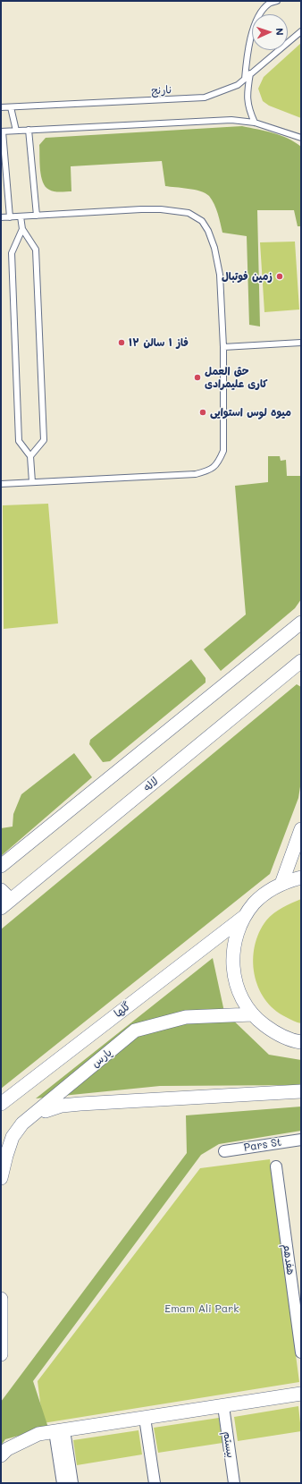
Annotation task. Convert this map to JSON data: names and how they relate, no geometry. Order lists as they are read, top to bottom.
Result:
{
  "streets": {
    "street": [
      "لاله",
      "گلها",
      "پارس",
      "Pars St",
      "هفدهم",
      "بیستم"
    ],
    "lane": ["نارنج"]
  },
  "parks": ["Emam Ali Park"],
  "places": [
    "زمین فوتبال",
    "فاز ۱ سالن ۱۲",
    "حق العمل کاری علیمرادی",
    "میوه لوس استوایی"
  ],
  "north": "right"
}
